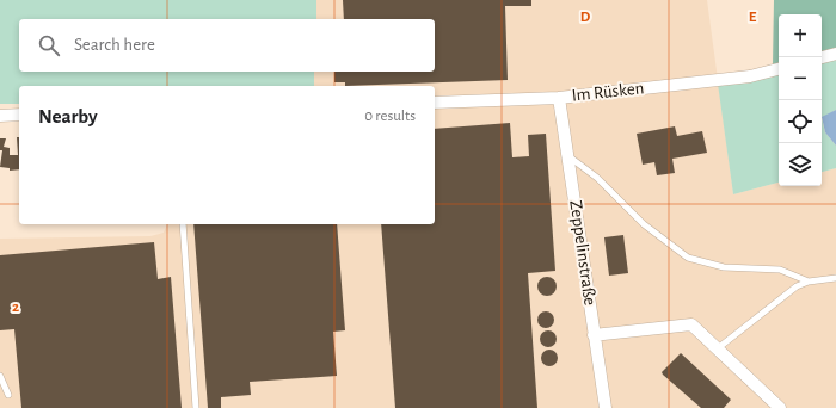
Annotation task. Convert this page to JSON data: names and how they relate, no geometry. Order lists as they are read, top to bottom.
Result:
{
  "streets": {
    "street": ["Im Rüsken", "Zeppelinstraße"]
  },
  "crossings": [
    ["Im Rüsken", "Zeppelinstraße"]
  ],
  "page": {
    "map_buttons": ["+", "−"],
    "search": "Search here",
    "heading": ["Nearby", "0 results"]
  },
  "grid": {
    "columns": ["D", "E"],
    "rows": ["2"]
  }
}
